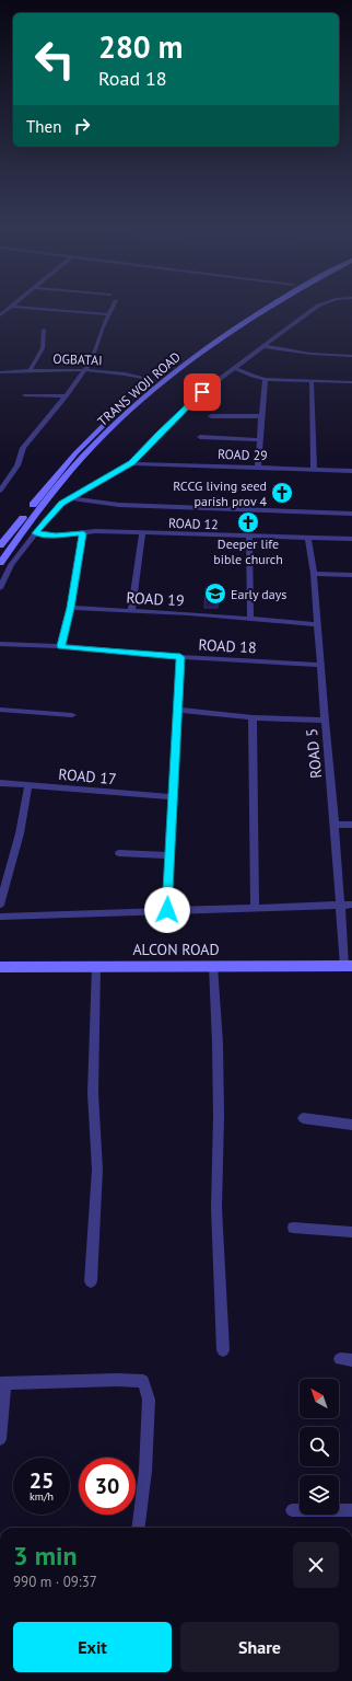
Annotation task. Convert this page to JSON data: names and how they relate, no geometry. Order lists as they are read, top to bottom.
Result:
{
  "streets": {
    "main road": ["TRANS WOJI ROAD", "ALCON ROAD"],
    "street": [
      "OGBATAI",
      "ROAD 29",
      "ROAD 12",
      "ROAD 19",
      "ROAD 18",
      "ROAD 5",
      "ROAD 17"
    ]
  },
  "crossings": [
    ["OGBATAI", "TRANS WOJI ROAD"],
    ["ROAD 12", "ROAD 5"],
    ["ROAD 19", "ROAD 5"],
    ["ROAD 18", "ROAD 5"],
    ["ROAD 5", "ALCON ROAD"]
  ],
  "places": {
    "church": ["RCCG living seed parish prov 4", "Deeper life bible church"],
    "school or university": ["Early days"]
  },
  "north": "top left",
  "page": {
    "turn": ["280 m", "Road 18"],
    "then": "Then",
    "speed": "25 km/h",
    "limit": "30",
    "heading": ["3 min", "990 m · 09:37"],
    "buttons": ["Exit", "Share"]
  }
}
